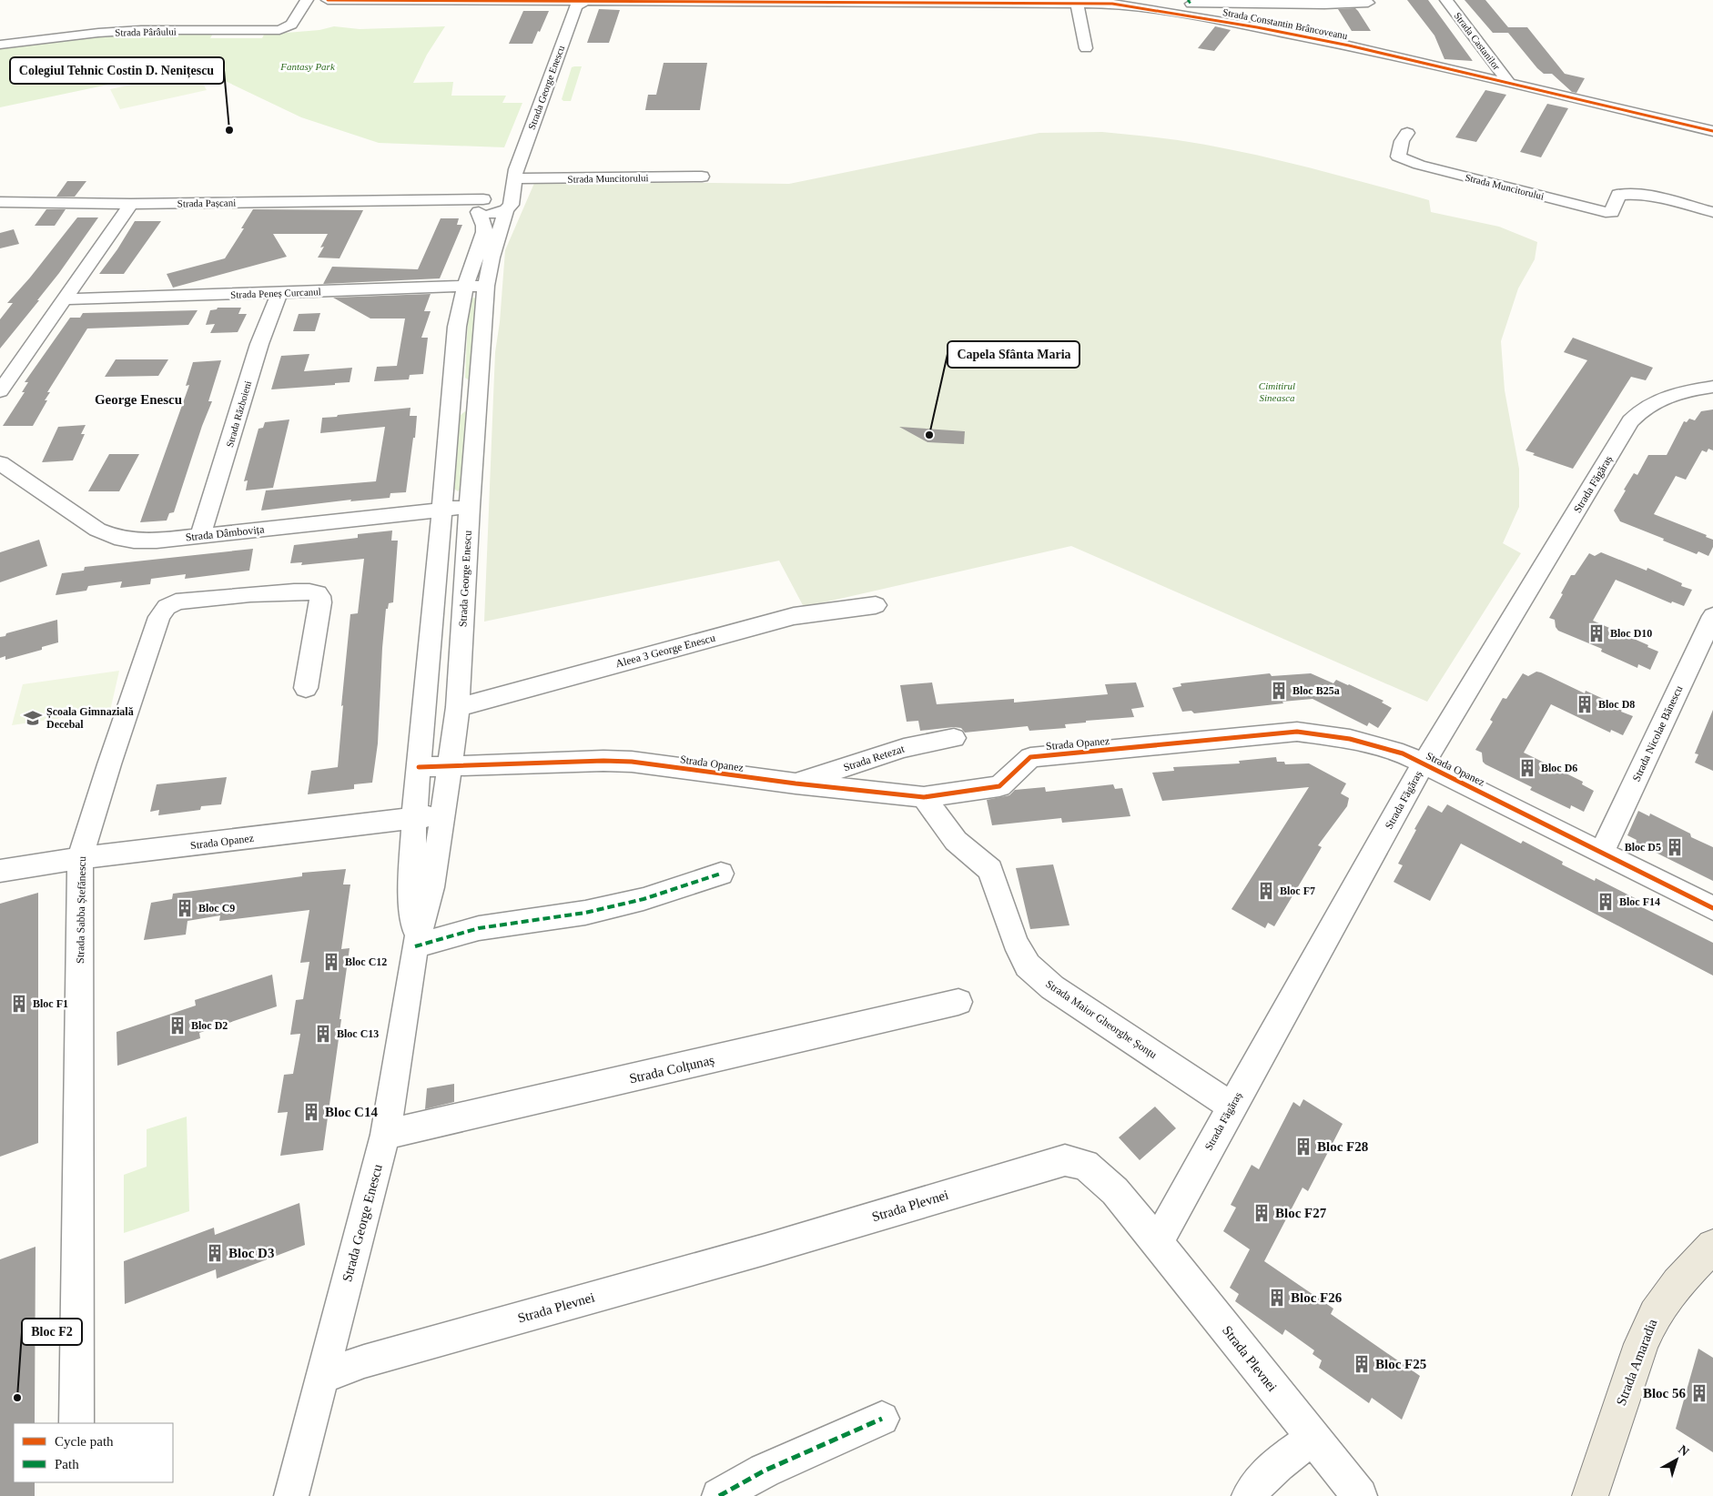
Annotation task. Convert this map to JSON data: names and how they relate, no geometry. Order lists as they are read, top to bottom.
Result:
{
  "streets": {
    "main road": ["Strada Amaradia"],
    "street": [
      "Strada Constantin Brâncoveanu",
      "Strada Pârâului",
      "Strada Castanilor",
      "Strada George Enescu",
      "Strada Muncitorului",
      "Strada Pașcani",
      "Strada Peneș Curcanul",
      "Strada Războieni",
      "Strada Făgăraș",
      "Strada Dâmbovița",
      "Aleea 3 George Enescu",
      "Strada Nicolae Bănescu",
      "Strada Opanez",
      "Strada Retezat",
      "Strada Sabba Ștefănescu",
      "Strada Maior Gheorghe Șonțu",
      "Strada Colțunaș",
      "Strada Plevnei"
    ]
  },
  "crossings": [
    ["Strada Constantin Brâncoveanu", "Strada Castanilor"],
    ["Strada Constantin Brâncoveanu", "Strada George Enescu"],
    ["Strada George Enescu", "Strada Muncitorului"],
    ["Strada George Enescu", "Strada Pașcani"],
    ["Strada George Enescu", "Strada Peneș Curcanul"],
    ["Strada George Enescu", "Strada Dâmbovița"],
    ["Strada George Enescu", "Aleea 3 George Enescu"],
    ["Strada George Enescu", "Strada Opanez"],
    ["Strada George Enescu", "Strada Colțunaș"],
    ["Strada George Enescu", "Strada Plevnei"],
    ["Strada Peneș Curcanul", "Strada Războieni"],
    ["Strada Războieni", "Strada Dâmbovița"],
    ["Strada Făgăraș", "Strada Opanez"],
    ["Strada Făgăraș", "Strada Maior Gheorghe Șonțu"],
    ["Strada Făgăraș", "Strada Plevnei"],
    ["Strada Nicolae Bănescu", "Strada Opanez"],
    ["Strada Opanez", "Strada Retezat"],
    ["Strada Opanez", "Strada Sabba Ștefănescu"],
    ["Strada Opanez", "Strada Maior Gheorghe Șonțu"]
  ],
  "districts": ["George Enescu"],
  "parks": ["Fantasy Park", "Cimitirul Sineasca"],
  "places": {
    "other": ["Colegiul Tehnic Costin D. Nenițescu", "Capela Sfânta Maria", "Bloc F2"],
    "building": [
      "Bloc D10",
      "Bloc B25a",
      "Bloc D8",
      "Bloc D6",
      "Bloc D5",
      "Bloc F7",
      "Bloc F14",
      "Bloc C9",
      "Bloc C12",
      "Bloc F1",
      "Bloc D2",
      "Bloc C13",
      "Bloc C14",
      "Bloc F28",
      "Bloc F27",
      "Bloc D3",
      "Bloc F26",
      "Bloc F25",
      "Bloc 56"
    ],
    "school or university": ["Școala Gimnazială Decebal"]
  },
  "legend": ["Cycle path", "Path"],
  "north": "top right"
}
